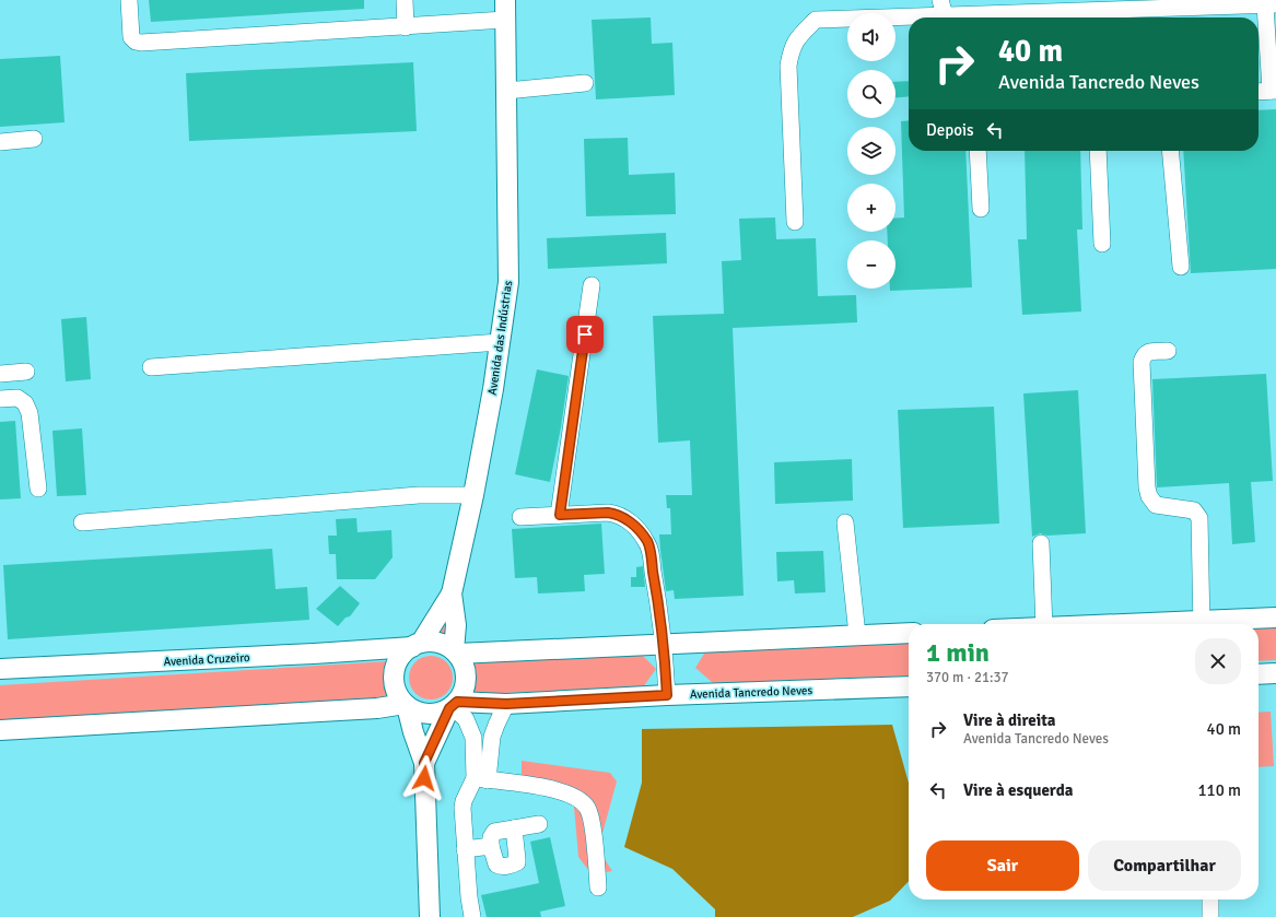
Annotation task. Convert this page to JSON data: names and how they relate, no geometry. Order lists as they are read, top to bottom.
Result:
{
  "streets": {
    "main road": ["Avenida das Indústrias", "Avenida Cruzeiro", "Avenida Tancredo Neves"]
  },
  "crossings": [
    ["Avenida Cruzeiro", "Avenida Tancredo Neves"]
  ],
  "page": {
    "map_buttons": ["+", "−"],
    "turn": ["40 m", "Avenida Tancredo Neves"],
    "then": "Depois",
    "heading": ["1 min", "370 m · 21:37"],
    "list": [
      {
        "name": "Vire à direita",
        "note": "Avenida Tancredo Neves",
        "value": "40 m"
      },
      {
        "name": "Vire à esquerda",
        "value": "110 m"
      }
    ],
    "buttons": ["Sair", "Compartilhar"]
  }
}
